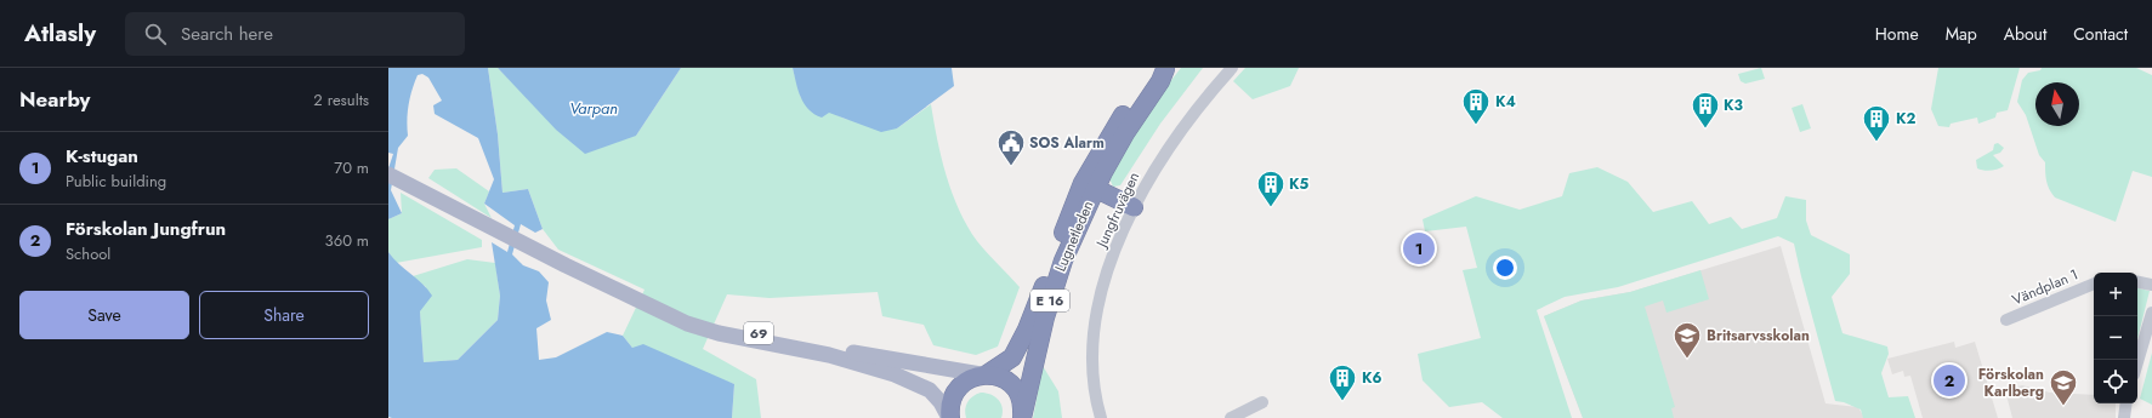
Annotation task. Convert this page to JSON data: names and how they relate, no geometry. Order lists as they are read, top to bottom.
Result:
{
  "streets": {
    "highway": ["Lugnetleden", "E 16"],
    "main road": ["69"],
    "street": ["Jungfruvägen", "Vändplan 1"]
  },
  "crossings": [
    ["Lugnetleden", "E 16"],
    ["Lugnetleden", "69"],
    ["E 16", "69"]
  ],
  "water": ["Varpan"],
  "places": {
    "building": [
      "K4",
      "K3",
      "K2",
      "K5",
      "K6"
    ],
    "public building": ["SOS Alarm"],
    "school or university": ["Britsarvsskolan", "Förskolan Karlberg"]
  },
  "north": "top",
  "page": {
    "header": "Atlasly",
    "search": "Search here",
    "nav": [
      "Home",
      "Map",
      "About",
      "Contact"
    ],
    "heading": ["Nearby", "2 results"],
    "list": [
      {
        "mark": "1",
        "name": "K-stugan",
        "note": "Public building",
        "value": "70 m"
      },
      {
        "mark": "2",
        "name": "Förskolan Jungfrun",
        "note": "School",
        "value": "360 m"
      }
    ],
    "pins": ["1", "2"],
    "map_buttons": ["+", "−"],
    "buttons": ["Save", "Share"]
  }
}
